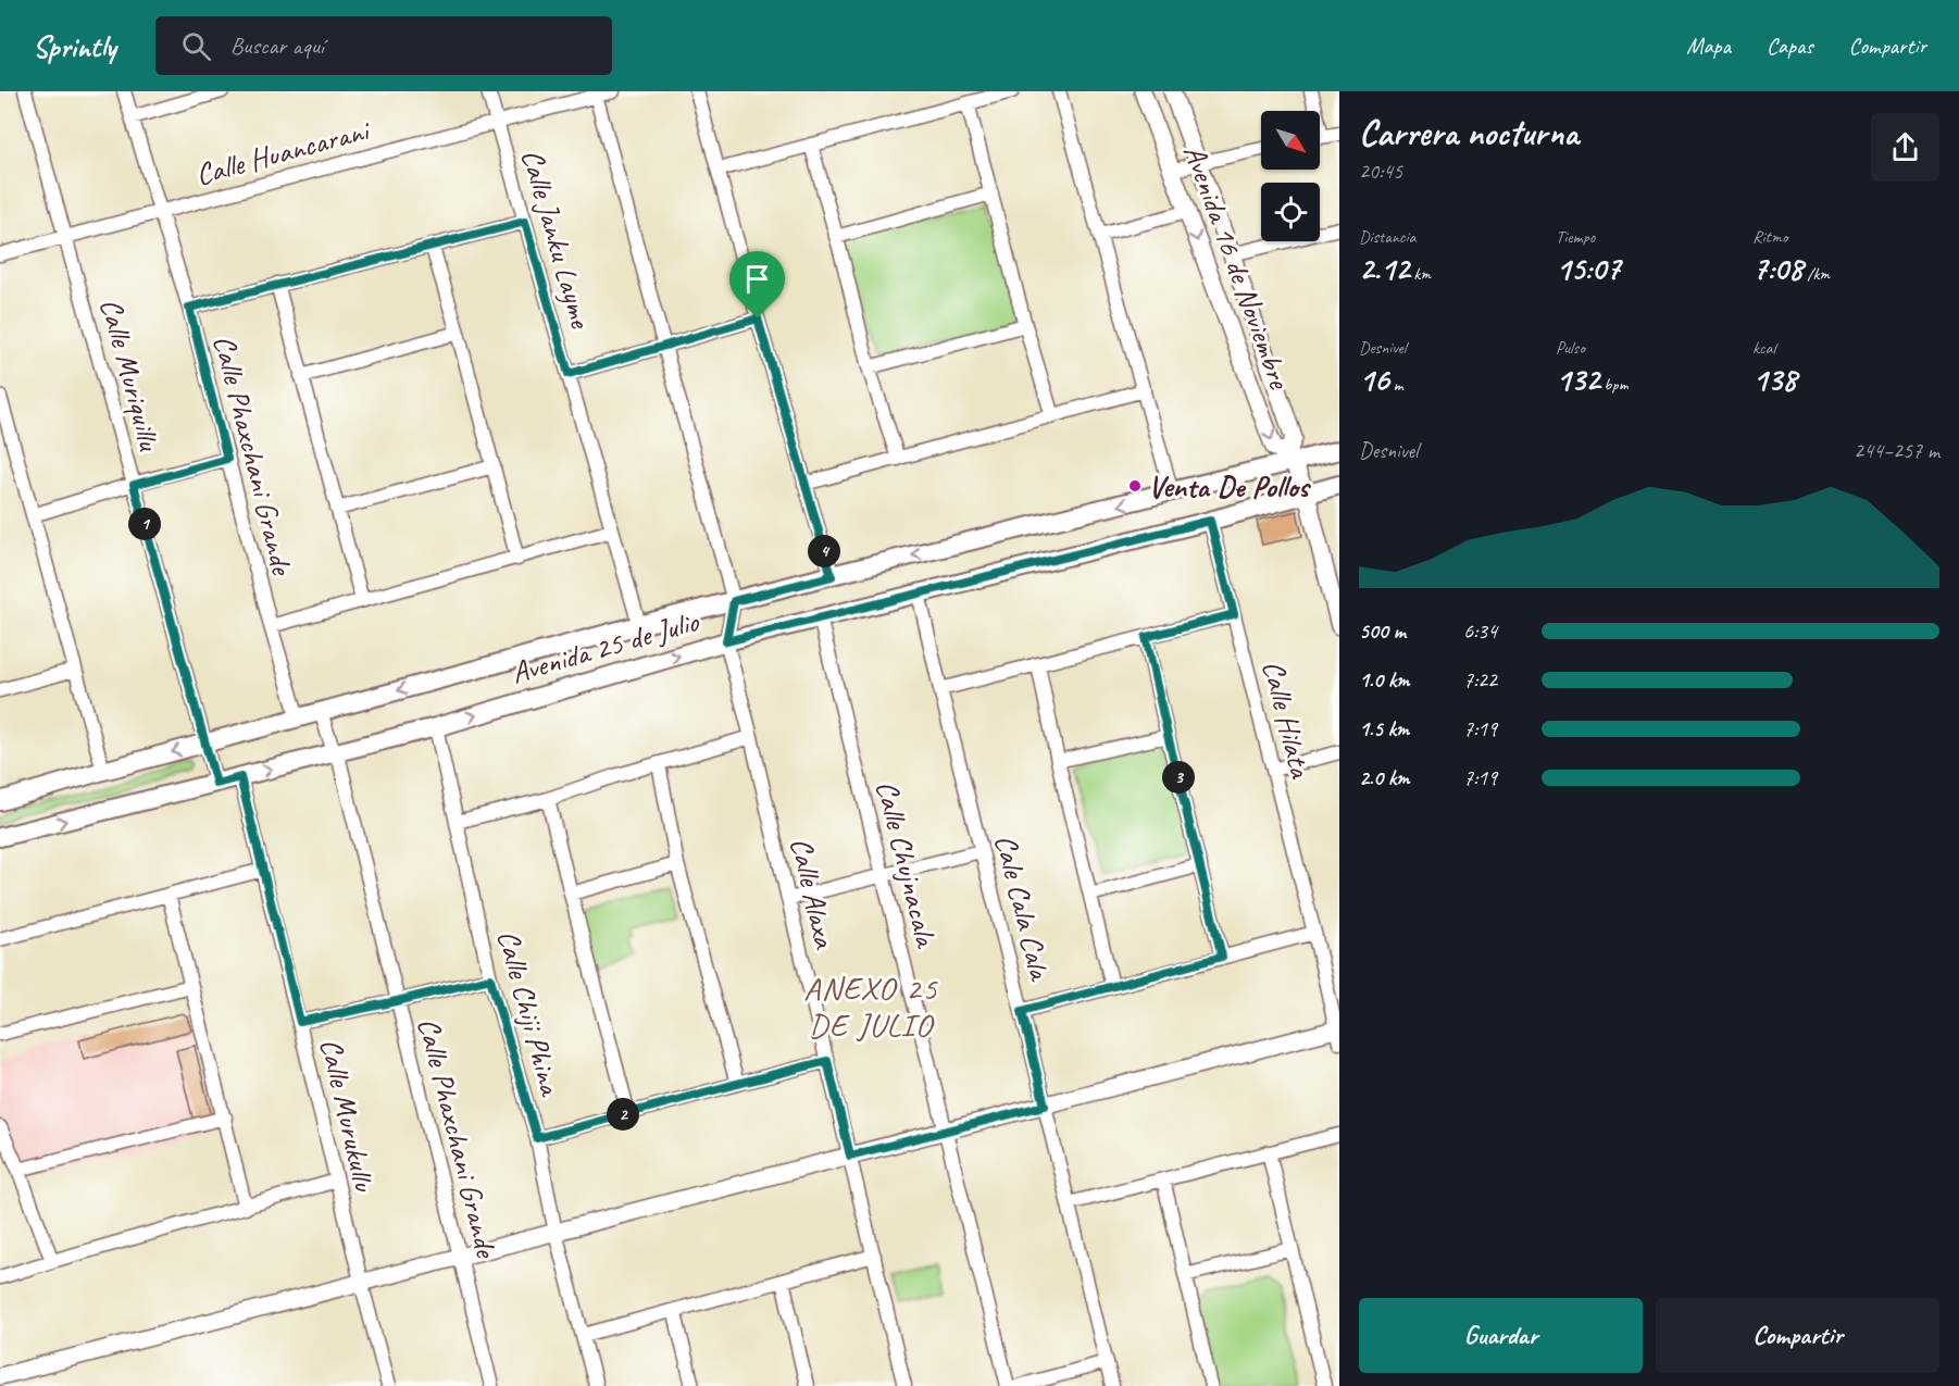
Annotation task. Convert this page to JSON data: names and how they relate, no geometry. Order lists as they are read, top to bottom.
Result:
{
  "streets": {
    "main road": ["Avenida 25 de Julio"],
    "street": [
      "Calle Huancarani",
      "Calle Janku Layme",
      "Avenida 16 de Noviembre",
      "Calle Muriquillu",
      "Calle Phaxchani Grande",
      "Calle Hilata",
      "Calle Chujnacala",
      "Calle Alaxa",
      "Cale Cala Cala",
      "Calle Chiji Phina",
      "Calle Murukullu"
    ]
  },
  "crossings": [
    ["Calle Huancarani", "Calle Janku Layme"],
    ["Calle Huancarani", "Calle Muriquillu"],
    ["Calle Huancarani", "Calle Phaxchani Grande"],
    ["Calle Janku Layme", "Avenida 25 de Julio"],
    ["Avenida 16 de Noviembre", "Avenida 25 de Julio"],
    ["Calle Muriquillu", "Avenida 25 de Julio"],
    ["Calle Phaxchani Grande", "Avenida 25 de Julio"],
    ["Avenida 25 de Julio", "Calle Hilata"],
    ["Avenida 25 de Julio", "Calle Chujnacala"],
    ["Avenida 25 de Julio", "Calle Alaxa"],
    ["Avenida 25 de Julio", "Cale Cala Cala"],
    ["Avenida 25 de Julio", "Calle Chiji Phina"],
    ["Avenida 25 de Julio", "Calle Murukullu"]
  ],
  "districts": ["ANEXO 25 DE JULIO"],
  "places": ["Venta De Pollos"],
  "north": "bottom right",
  "page": {
    "header": "Sprintly",
    "search": "Buscar aquí",
    "nav": ["Mapa", "Capas", "Compartir"],
    "heading": ["Carrera nocturna", "20:45"],
    "stats": [
      ["Distancia", "2.12 km"],
      ["Tiempo", "15:07"],
      ["Ritmo", "7:08 /km"],
      ["Desnivel", "16 m"],
      ["Pulso", "132 bpm"],
      ["kcal", "138"]
    ],
    "chart": ["Desnivel", "244–257 m"],
    "pins": [
      "1",
      "4",
      "3",
      "2"
    ],
    "list": [
      {
        "name": "500 m",
        "note": "6:34"
      },
      {
        "name": "1.0 km",
        "note": "7:22"
      },
      {
        "name": "1.5 km",
        "note": "7:19"
      },
      {
        "name": "2.0 km",
        "note": "7:19"
      }
    ],
    "buttons": ["Guardar", "Compartir"]
  }
}
